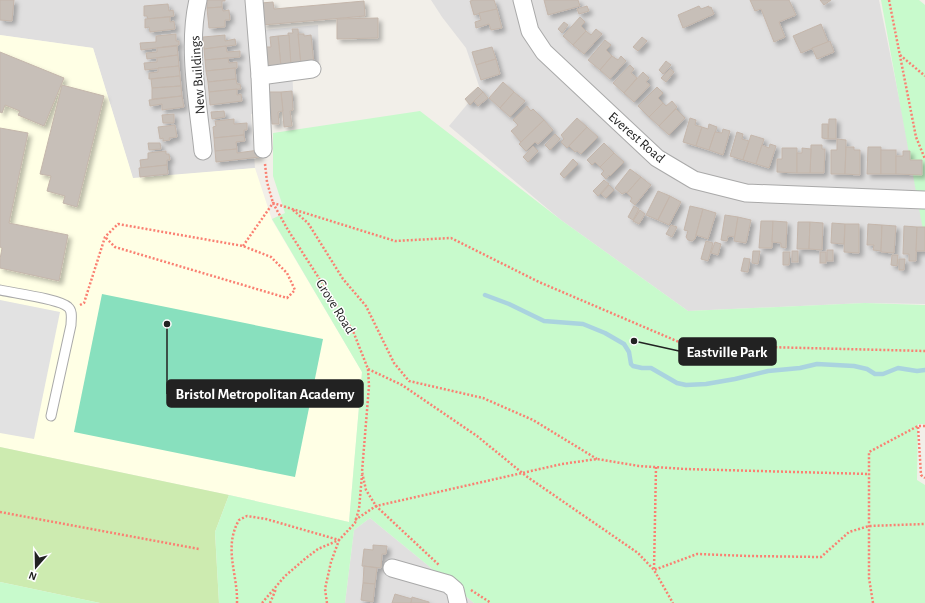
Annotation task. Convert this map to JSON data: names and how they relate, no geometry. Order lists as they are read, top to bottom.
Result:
{
  "streets": {
    "street": ["New Buildings", "Everest Road"],
    "path": ["Grove Road"]
  },
  "places": ["Bristol Metropolitan Academy", "Eastville Park"],
  "north": "bottom"
}
